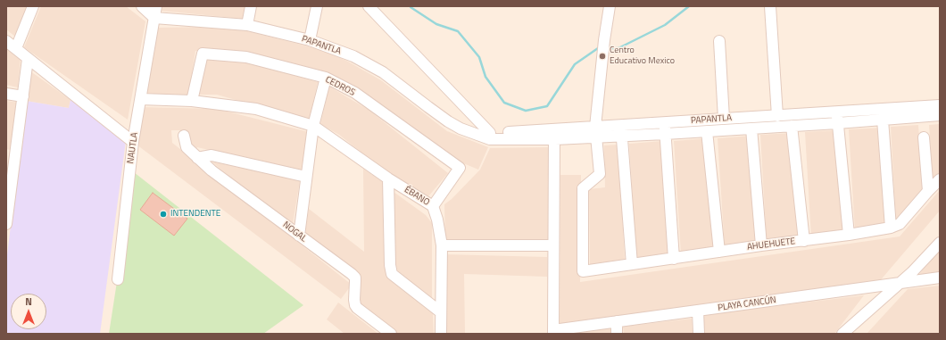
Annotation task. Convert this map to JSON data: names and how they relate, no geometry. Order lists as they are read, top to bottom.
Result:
{
  "streets": {
    "street": [
      "PAPANTLA",
      "CEDROS",
      "NAUTLA",
      "ÉBANO",
      "NOGAL",
      "AHUEHUETE",
      "PLAYA CANCÚN"
    ]
  },
  "crossings": [
    ["PAPANTLA", "NAUTLA"],
    ["PAPANTLA", "AHUEHUETE"],
    ["CEDROS", "ÉBANO"],
    ["NAUTLA", "ÉBANO"]
  ],
  "places": ["Centro Educativo Mexico", "INTENDENTE"],
  "north": "top"
}
